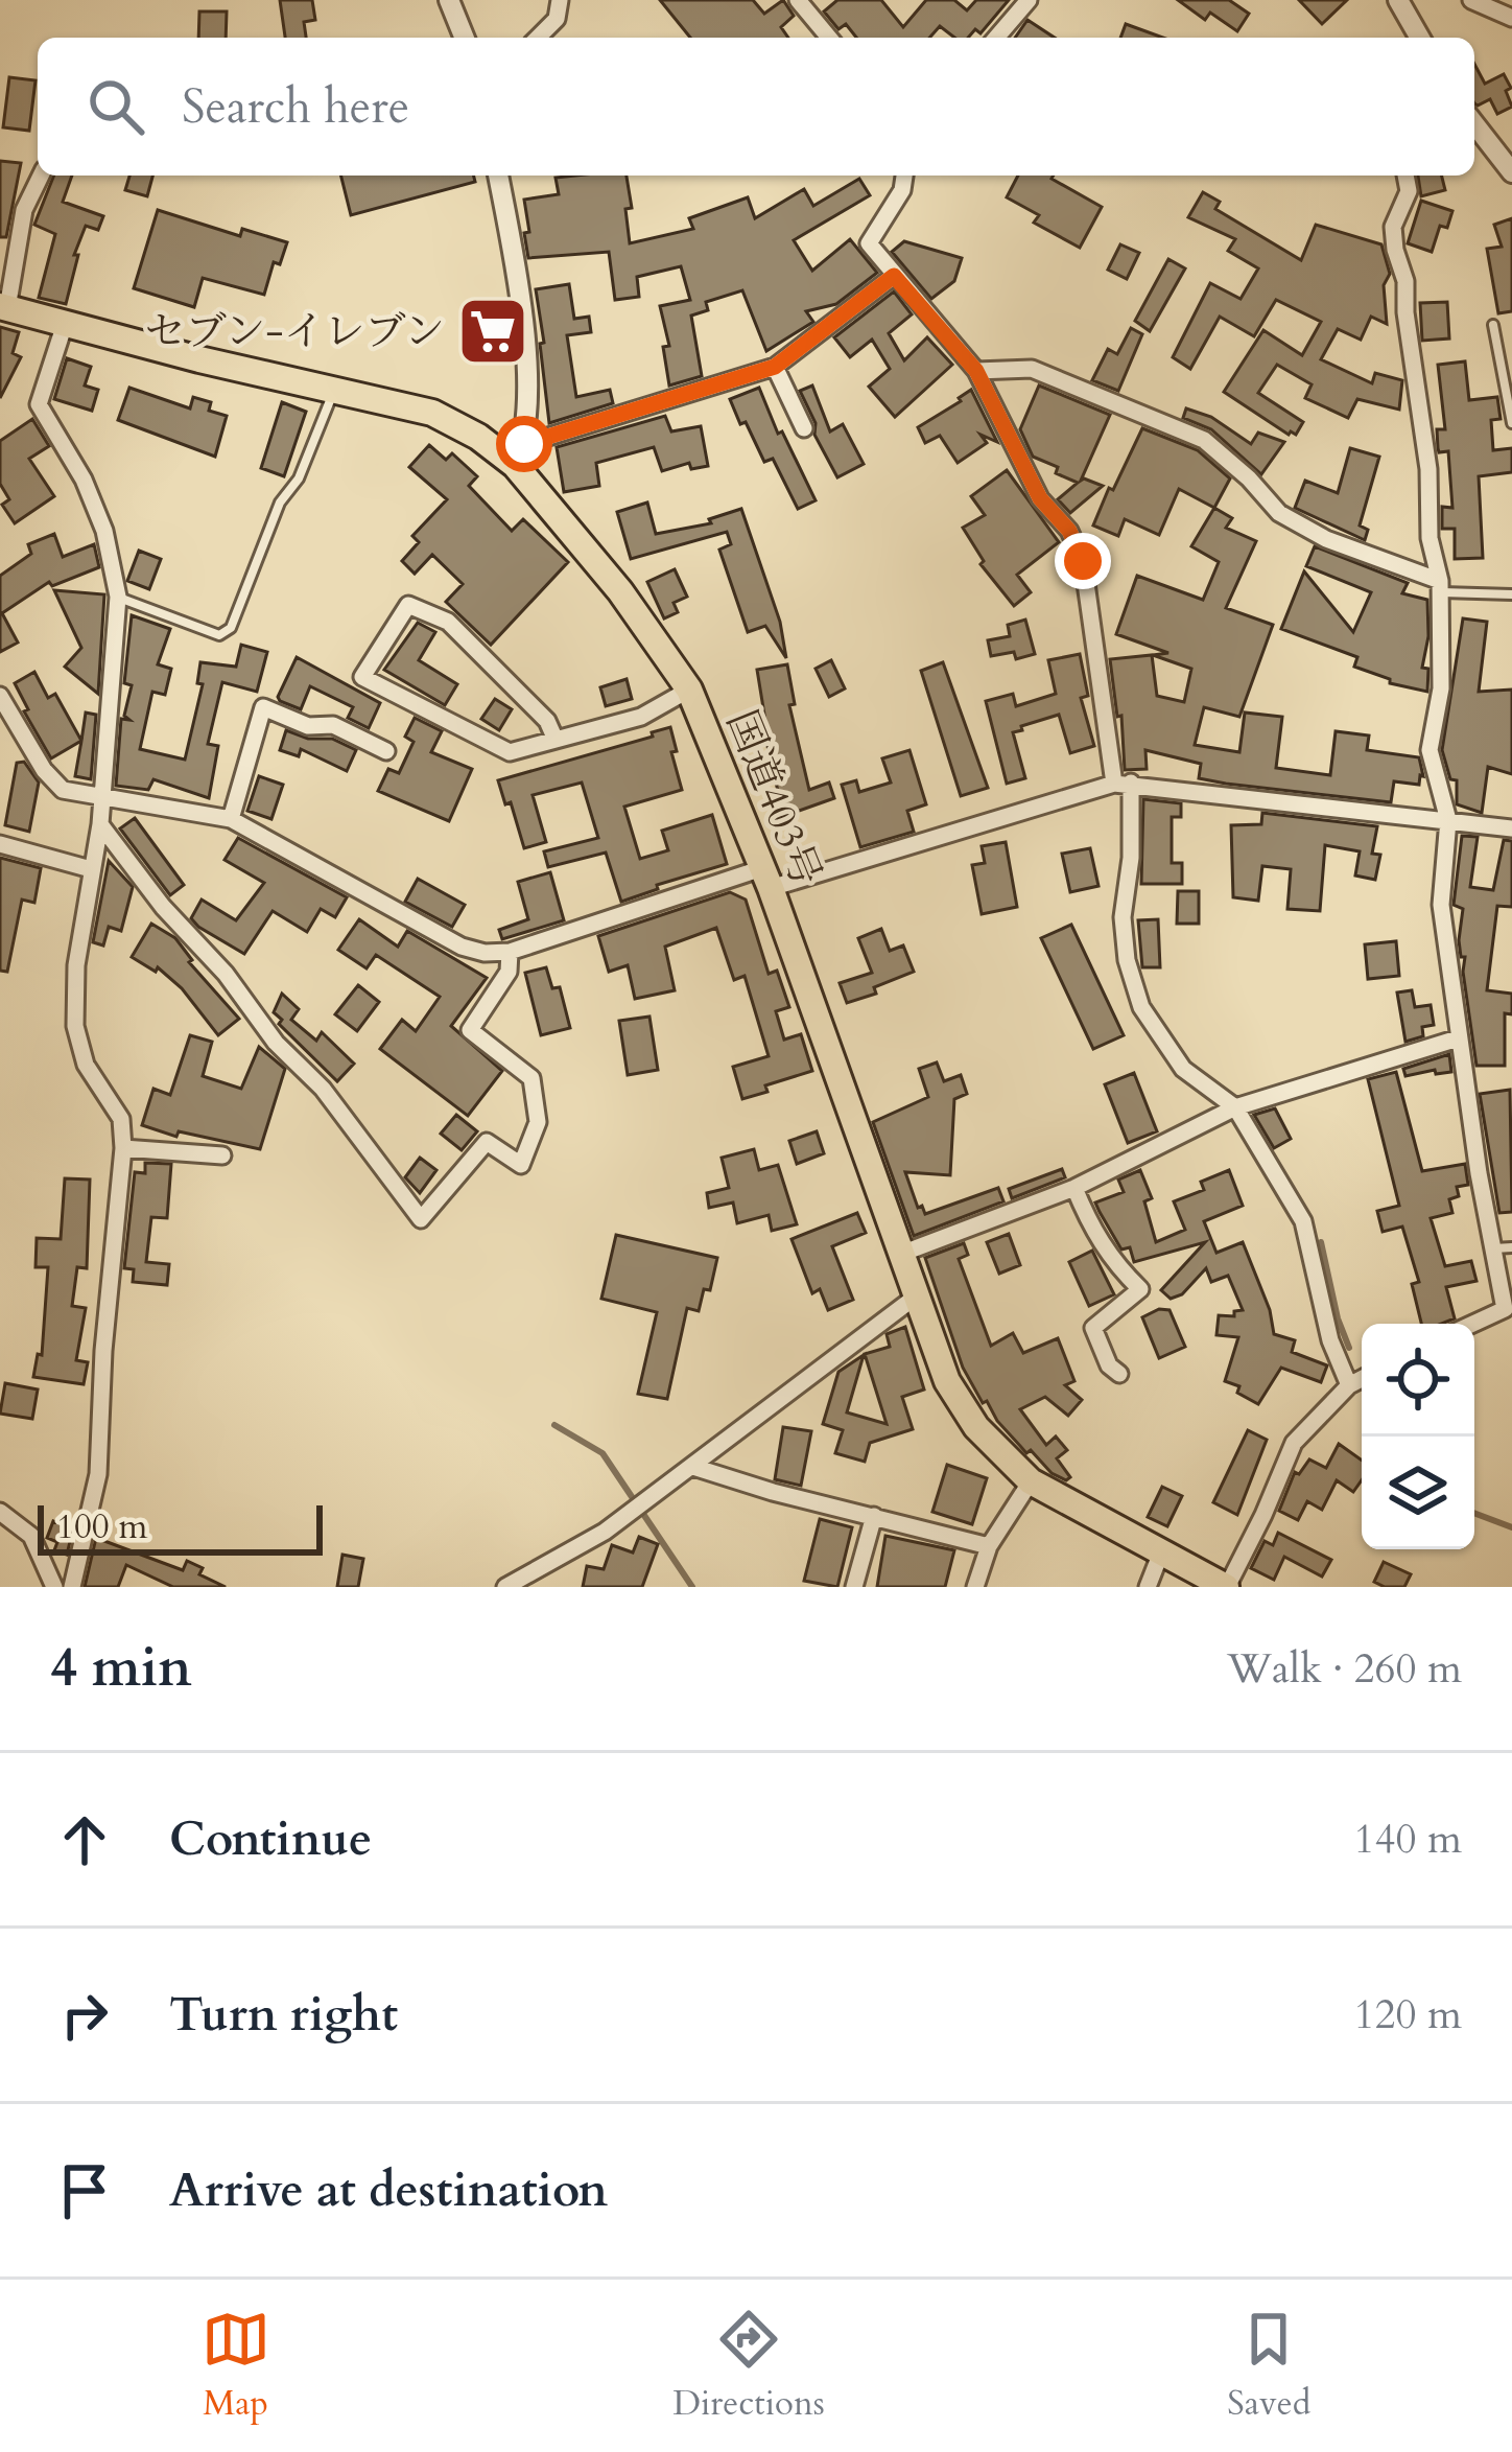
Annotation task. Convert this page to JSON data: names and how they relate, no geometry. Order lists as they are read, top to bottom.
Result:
{
  "streets": {
    "highway": ["国道403号"]
  },
  "places": {
    "supermarket": ["セブン-イレブン"]
  },
  "scale_bar": "100 m",
  "page": {
    "search": "Search here",
    "scale": "100 m",
    "heading": ["4 min", "Walk · 260 m"],
    "list": [
      ["Continue", "140 m"],
      ["Turn right", "120 m"],
      "Arrive at destination"
    ],
    "nav": ["Map", "Directions", "Saved"]
  }
}
